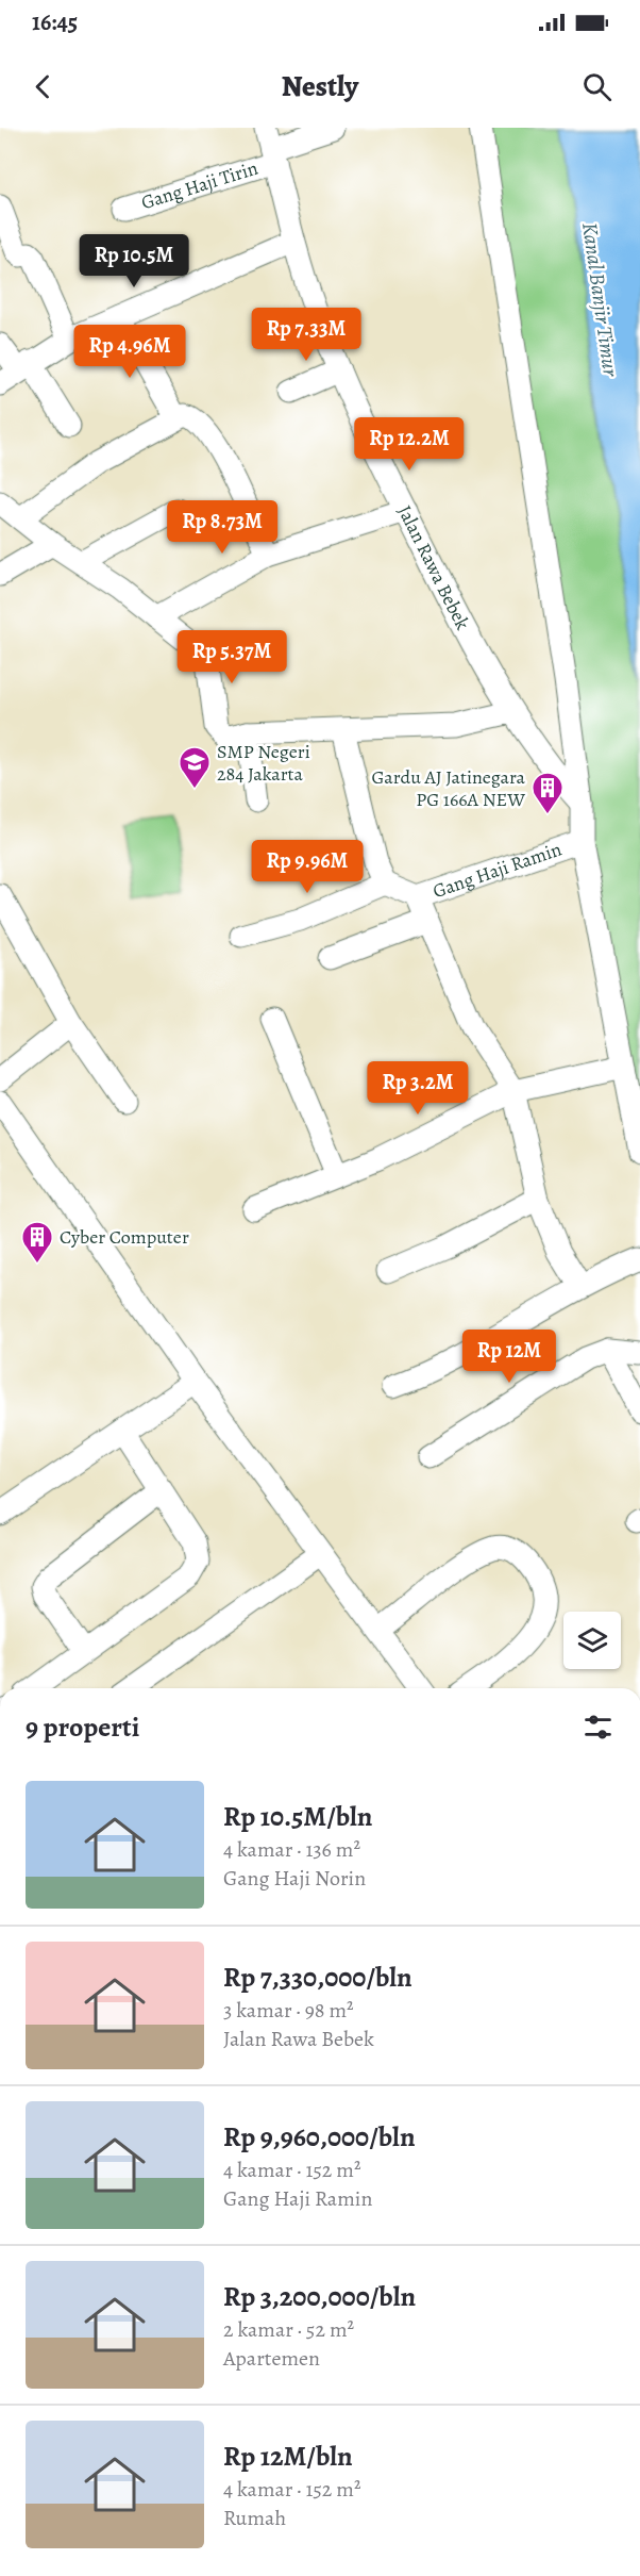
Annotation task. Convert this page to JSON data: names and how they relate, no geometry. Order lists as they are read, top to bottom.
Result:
{
  "streets": {
    "street": ["Gang Haji Tirin", "Jalan Rawa Bebek", "Gang Haji Ramin"]
  },
  "crossings": [
    ["Gang Haji Tirin", "Jalan Rawa Bebek"]
  ],
  "water": ["Kanal Banjir Timur"],
  "places": {
    "school or university": ["SMP Negeri 284 Jakarta"],
    "building": ["Gardu AJ Jatinegara PG 166A NEW", "Cyber Computer"]
  },
  "page": {
    "status": "16:45",
    "header": "Nestly",
    "price": [
      "Rp 10.5M",
      "Rp 7.33M",
      "Rp 4.96M",
      "Rp 12.2M",
      "Rp 8.73M",
      "Rp 5.37M",
      "Rp 9.96M",
      "Rp 3.2M",
      "Rp 12M"
    ],
    "heading": "9 properti",
    "list": [
      {
        "name": "Rp 10.5M/bln",
        "note": "4 kamar · 136 m² · Gang Haji Norin"
      },
      {
        "name": "Rp 7,330,000/bln",
        "note": "3 kamar · 98 m² · Jalan Rawa Bebek"
      },
      {
        "name": "Rp 9,960,000/bln",
        "note": "4 kamar · 152 m² · Gang Haji Ramin"
      },
      {
        "name": "Rp 3,200,000/bln",
        "note": "2 kamar · 52 m² · Apartemen"
      },
      {
        "name": "Rp 12M/bln",
        "note": "4 kamar · 152 m² · Rumah"
      }
    ]
  }
}
